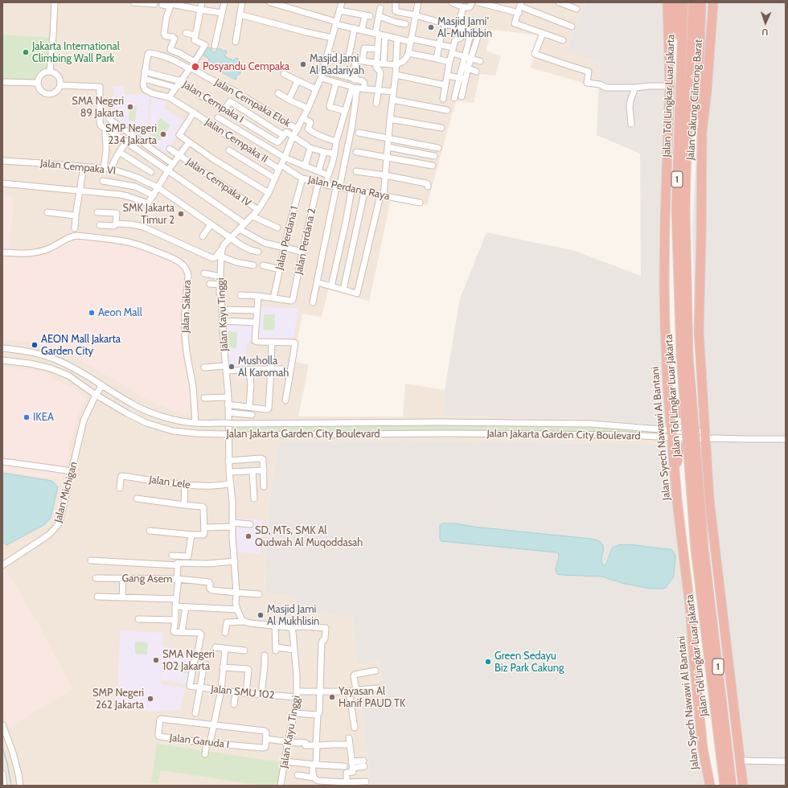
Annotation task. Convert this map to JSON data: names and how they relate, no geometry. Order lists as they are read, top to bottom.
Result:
{
  "streets": {
    "highway": [
      "Jalan Tol Lingkar Luar Jakarta",
      "Jalan Cakung Cilincing Barat",
      "1",
      "Jalan Syech Nawawi Al Bantani"
    ],
    "street": [
      "Jalan Cempaka I",
      "Jalan Cempaka Elok",
      "Jalan Cempaka II",
      "Jalan Cempaka VI",
      "Jalan Cempaka IV",
      "Jalan Perdana Raya",
      "Jalan Perdana 1",
      "Jalan Perdana 2",
      "Jalan Sakura",
      "Jalan Kayu Tinggi",
      "Jalan Jakarta Garden City Boulevard",
      "Jalan Lele",
      "Jalan Michigan",
      "Gang Asem",
      "Jalan SMU 102",
      "Jalan Garuda I"
    ]
  },
  "crossings": [
    ["Jalan Cempaka I", "Jalan Cempaka Elok"],
    ["Jalan Cempaka I", "Jalan Cempaka II"],
    ["Jalan Cempaka Elok", "Jalan Cempaka II"],
    ["Jalan Cempaka Elok", "Jalan Kayu Tinggi"],
    ["Jalan Cempaka II", "Jalan Perdana Raya"],
    ["Jalan Cempaka II", "Jalan Kayu Tinggi"],
    ["Jalan Cempaka VI", "Jalan Cempaka IV"],
    ["Jalan Cempaka VI", "Jalan Kayu Tinggi"],
    ["Jalan Cempaka IV", "Jalan Kayu Tinggi"],
    ["Jalan Perdana Raya", "Jalan Perdana 1"],
    ["Jalan Perdana Raya", "Jalan Perdana 2"],
    ["Jalan Perdana Raya", "Jalan Kayu Tinggi"],
    ["Jalan Perdana 1", "Jalan Perdana 2"],
    ["Jalan Sakura", "Jalan Jakarta Garden City Boulevard"],
    ["Jalan Kayu Tinggi", "Jalan Lele"],
    ["Jalan Kayu Tinggi", "Jalan SMU 102"],
    ["Jalan Syech Nawawi Al Bantani", "Jalan Jakarta Garden City Boulevard"],
    ["Jalan Jakarta Garden City Boulevard", "Jalan Michigan"],
    ["Gang Asem", "Jalan SMU 102"]
  ],
  "places": [
    "Masjid Jami' Al-Muhibbin",
    "Jakarta International Climbing Wall Park",
    "Masjid Jami Al Badariyah",
    "Posyandu Cempaka",
    "SMA Negeri 89 Jakarta",
    "SMP Negeri 234 Jakarta",
    "SMK Jakarta Timur 2",
    "Aeon Mall",
    "AEON Mall Jakarta Garden City",
    "Musholla Al Karomah",
    "IKEA",
    "SD, MTs, SMK Al Qudwah Al Muqoddasah",
    "Masjid Jami Al Mukhlisin",
    "SMA Negeri 102 Jakarta",
    "Green Sedayu Biz Park Cakung",
    "Yayasan Al Hanif PAUD TK",
    "SMP Negeri 262 Jakarta"
  ],
  "north": "bottom"
}
